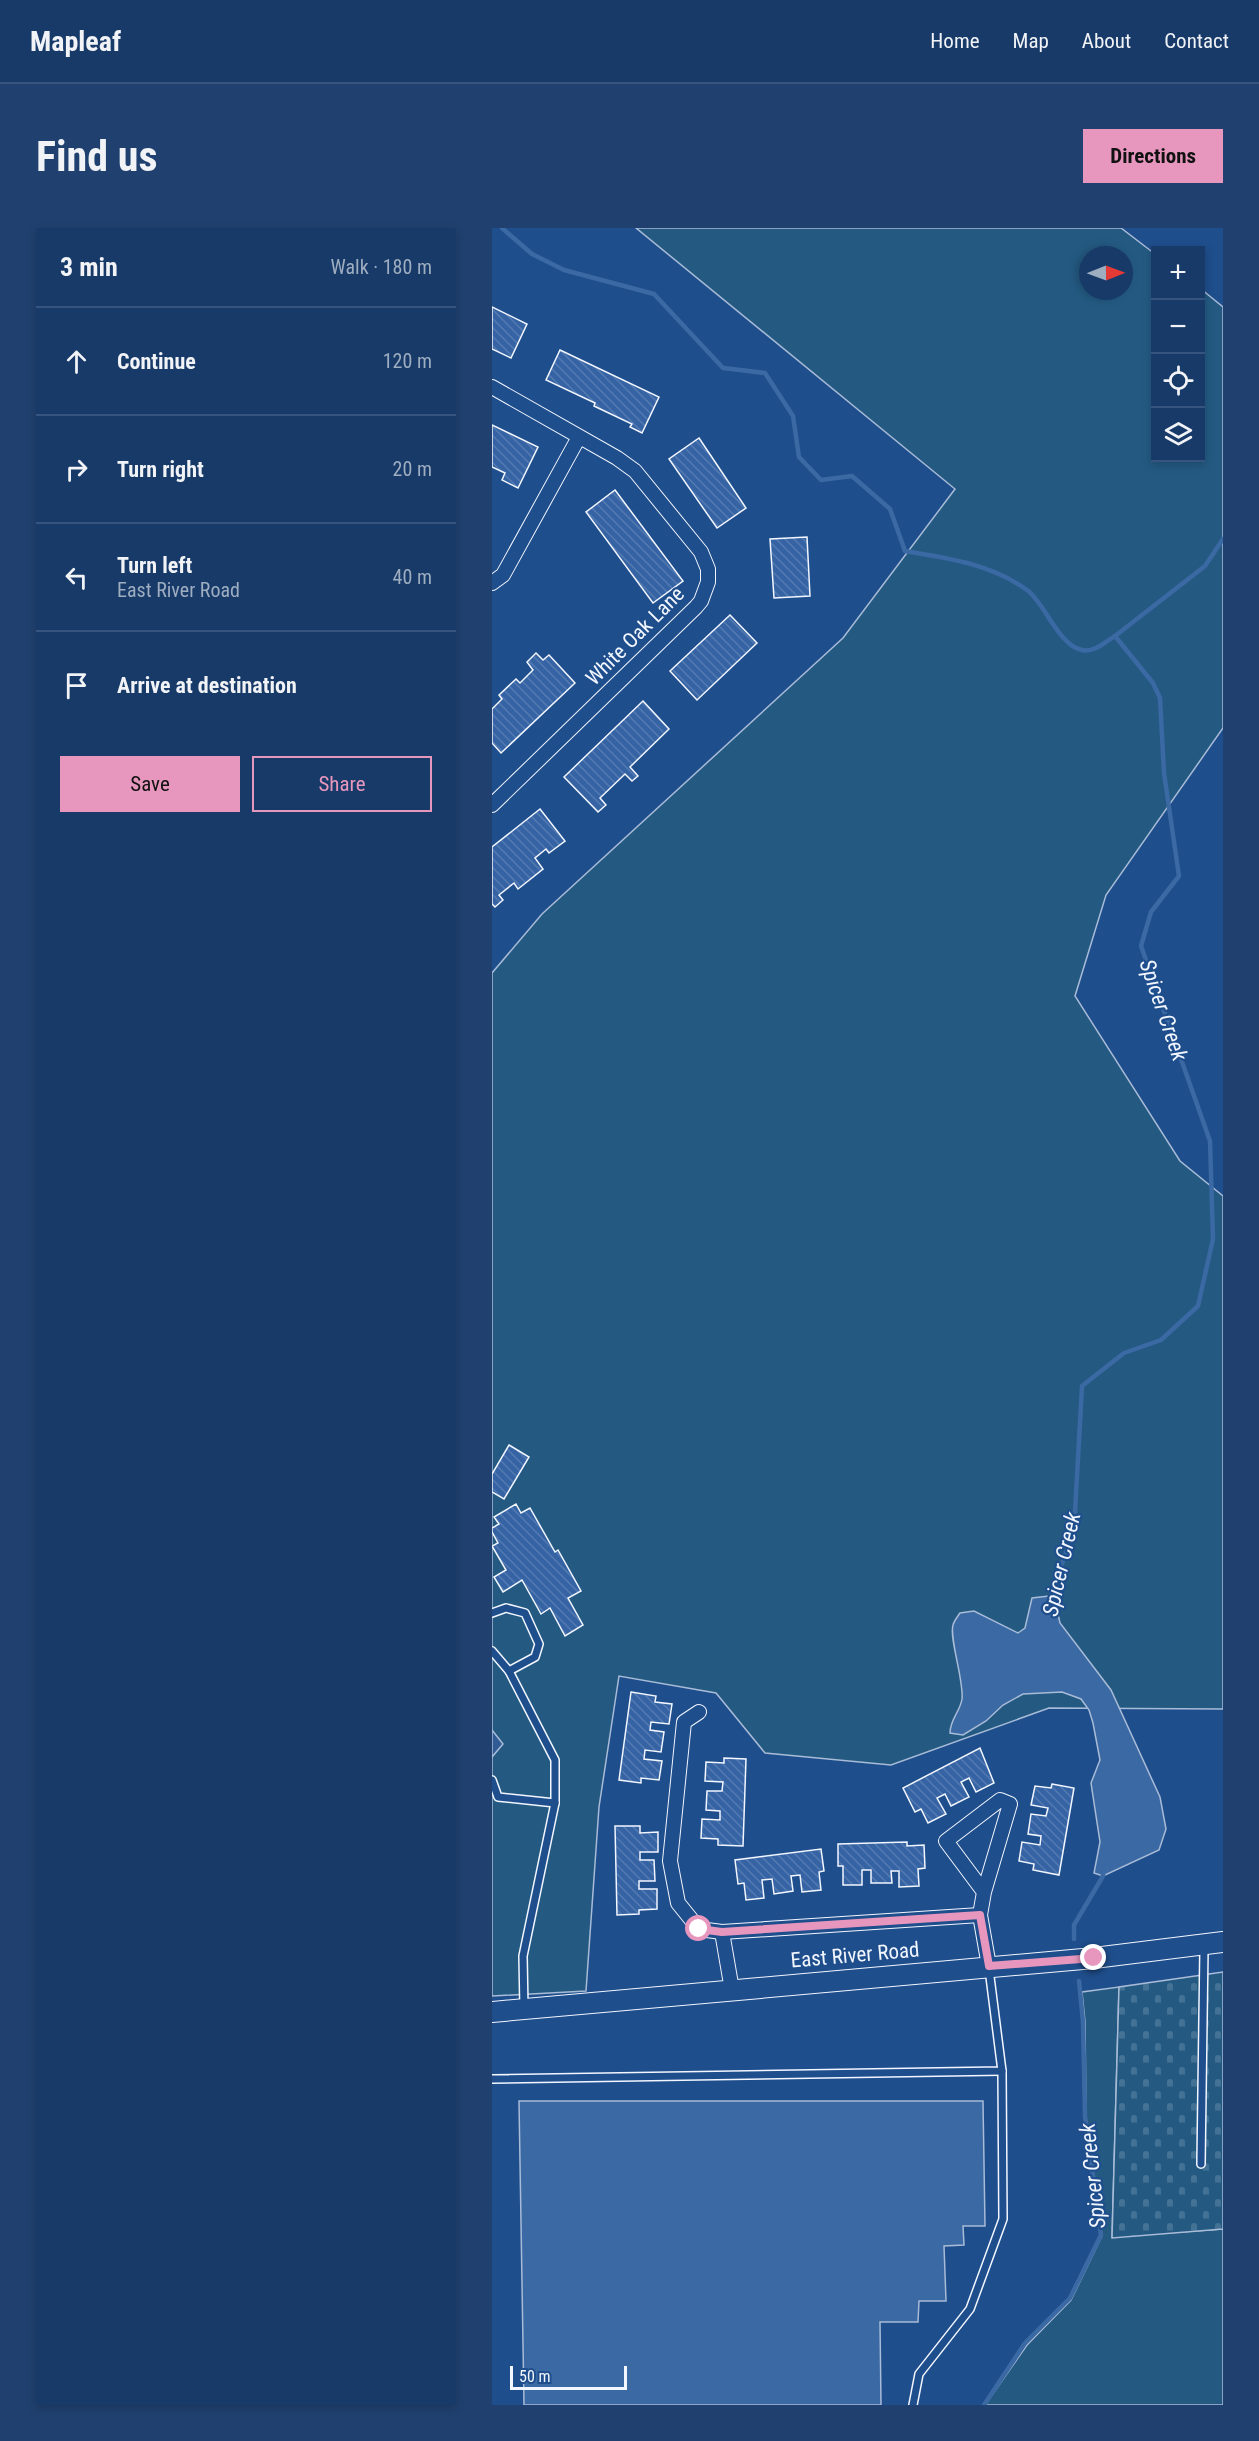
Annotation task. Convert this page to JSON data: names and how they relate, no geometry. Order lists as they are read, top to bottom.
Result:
{
  "streets": {
    "main road": ["East River Road"],
    "street": ["White Oak Lane"]
  },
  "water": ["Spicer Creek"],
  "scale_bar": "50 m",
  "north": "right",
  "page": {
    "header": "Mapleaf",
    "nav": [
      "Home",
      "Map",
      "About",
      "Contact"
    ],
    "buttons": [
      "Directions",
      ["Save", "Share"]
    ],
    "title": "Find us",
    "heading": ["3 min", "Walk · 180 m"],
    "map_buttons": ["+", "−"],
    "list": [
      ["Continue", "120 m"],
      ["Turn right", "20 m"],
      ["Turn left", "East River Road", "40 m"],
      "Arrive at destination"
    ],
    "scale": "50 m"
  }
}
